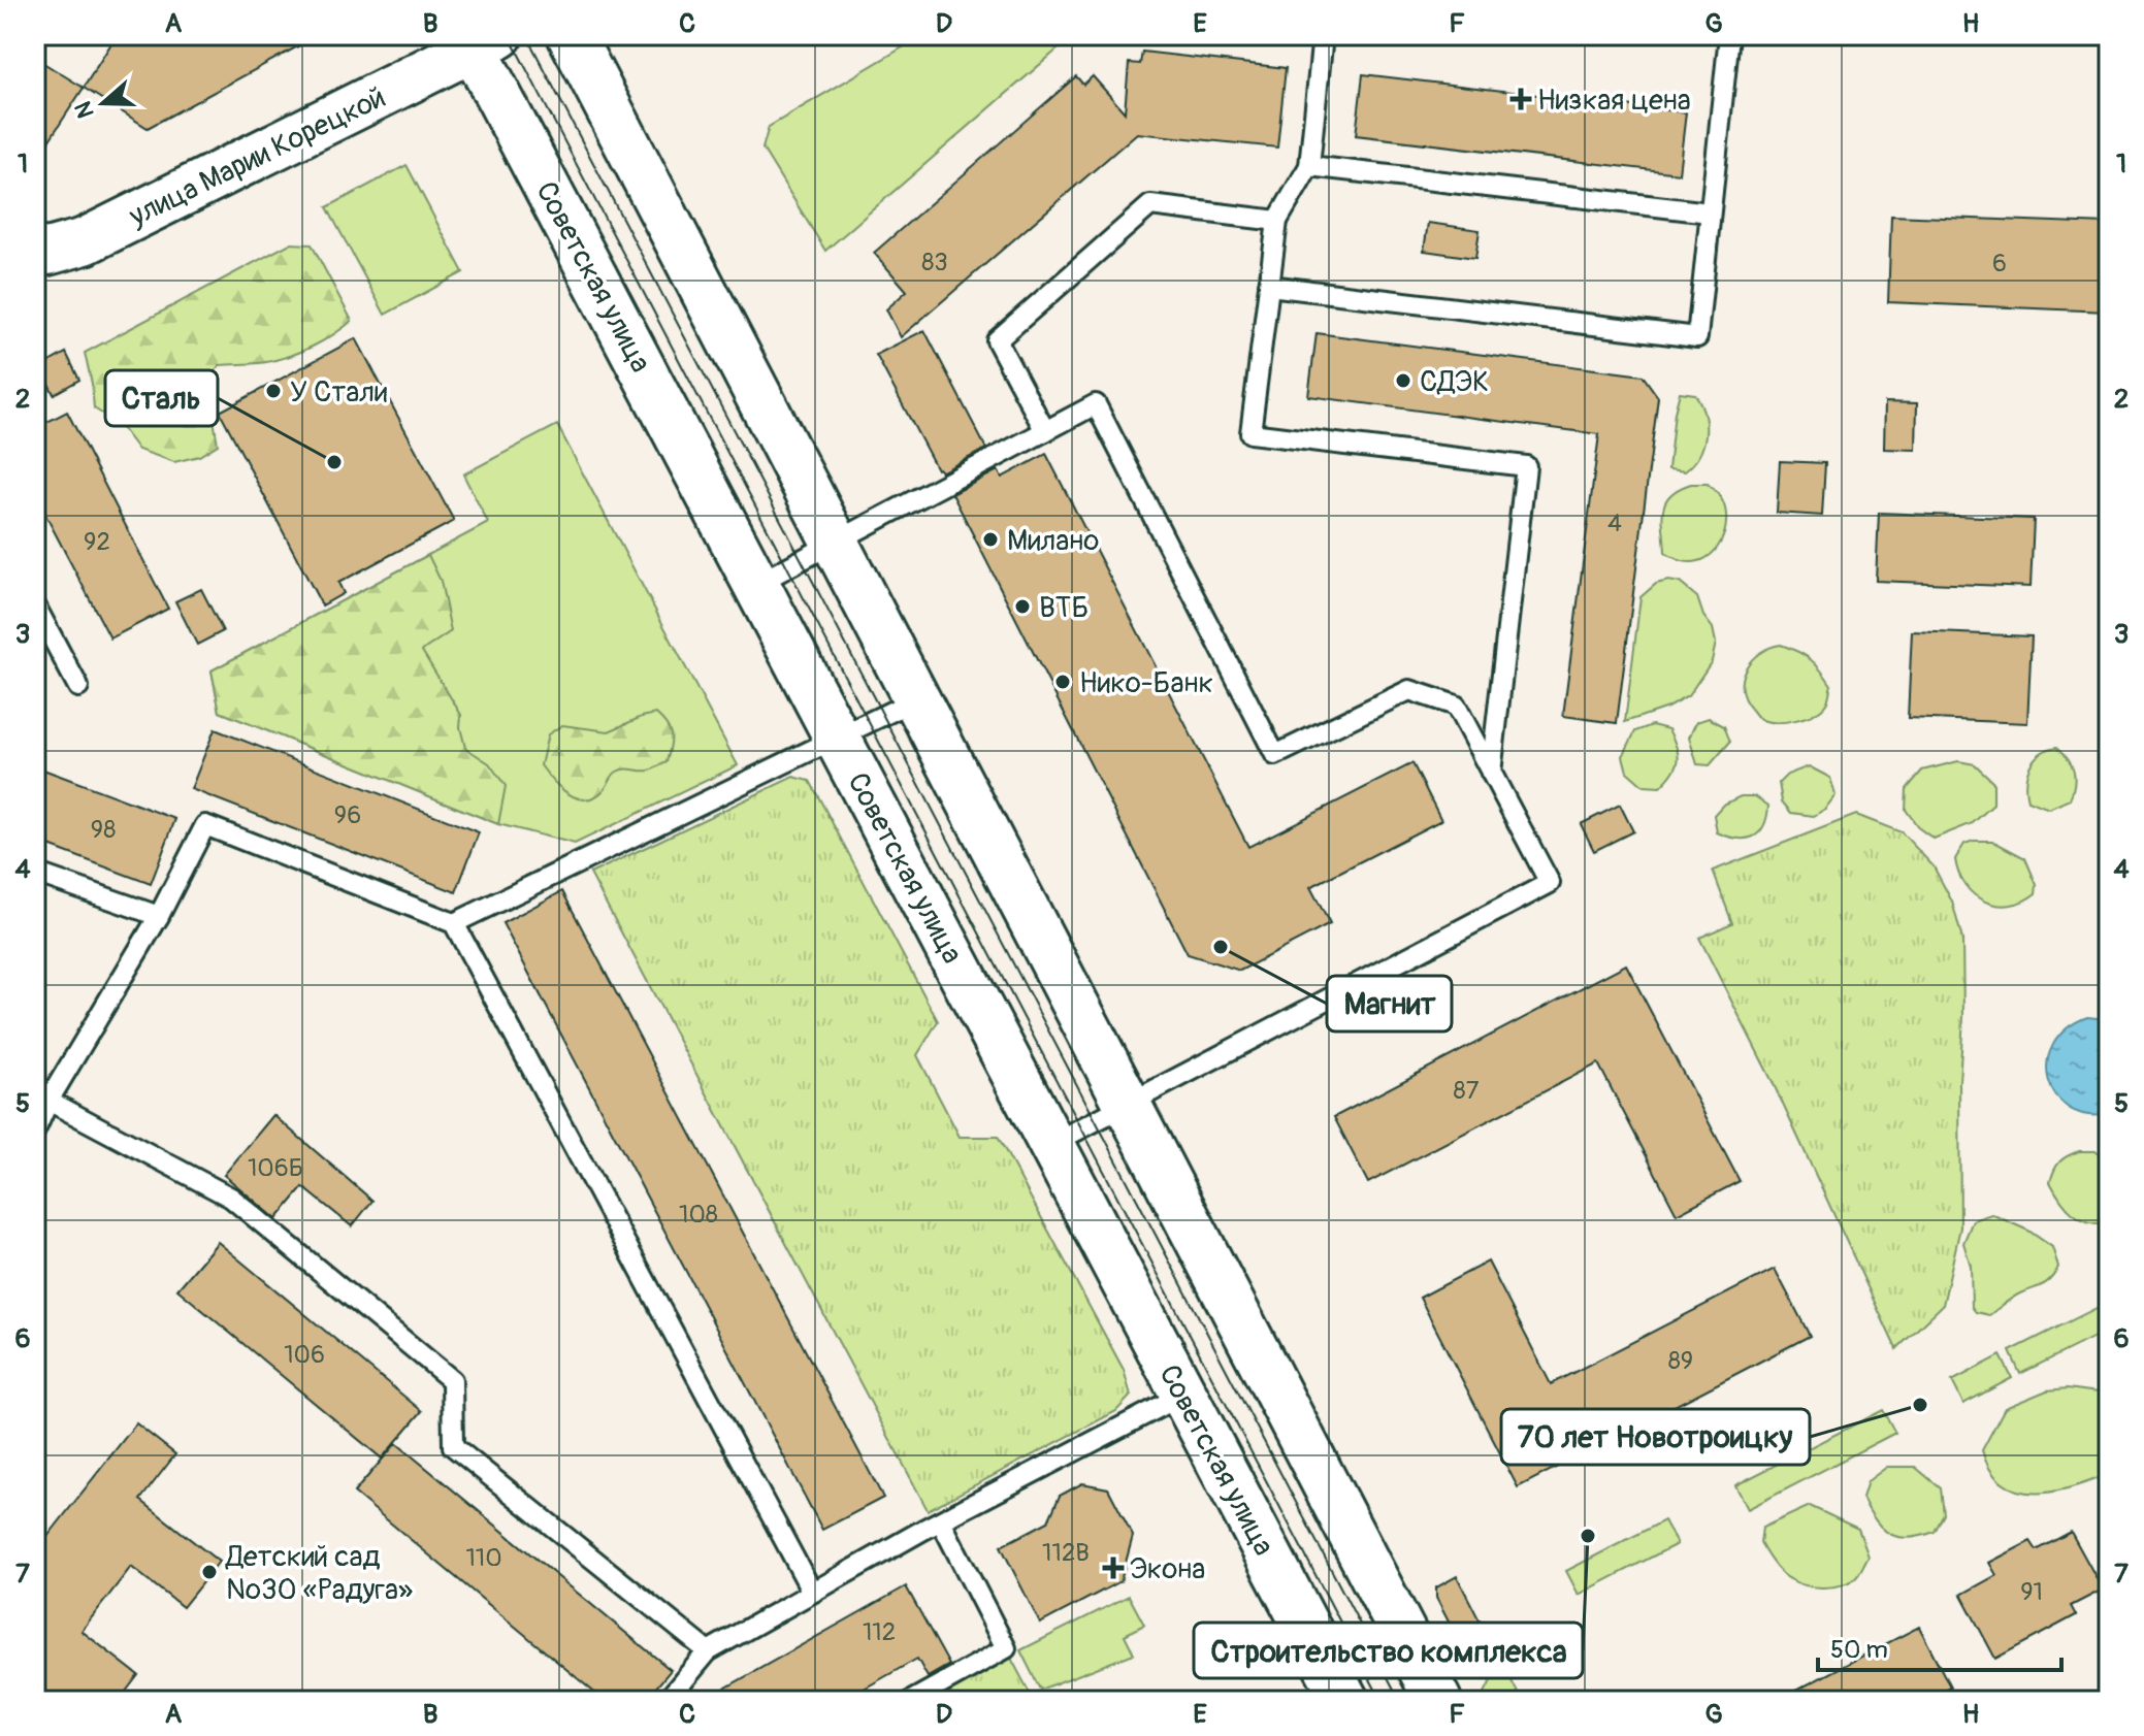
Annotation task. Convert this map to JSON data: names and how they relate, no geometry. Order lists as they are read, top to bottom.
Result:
{
  "streets": {
    "main road": ["улица Марии Корецкой", "Советская улица"]
  },
  "crossings": [
    ["улица Марии Корецкой", "Советская улица"]
  ],
  "places": {
    "health": ["Низкая цена", "Экона"],
    "other": [
      "СДЭК",
      "У Стали",
      "Сталь",
      "Милано",
      "ВТБ",
      "Нико-Банк",
      "Магнит",
      "70 лет Новотроицку",
      "Строительство комплекса",
      "Детский сад №30 «Радуга»"
    ]
  },
  "house_numbers": [
    "83",
    "6",
    "4",
    "92",
    "96",
    "98",
    "87",
    "106Б",
    "108",
    "106",
    "89",
    "112В",
    "110",
    "91",
    "112"
  ],
  "scale_bar": "50 m",
  "north": "left",
  "grid": {
    "columns": [
      "A",
      "B",
      "C",
      "D",
      "E",
      "F",
      "G",
      "H"
    ],
    "rows": [
      "1",
      "2",
      "3",
      "4",
      "5",
      "6",
      "7"
    ]
  }
}
